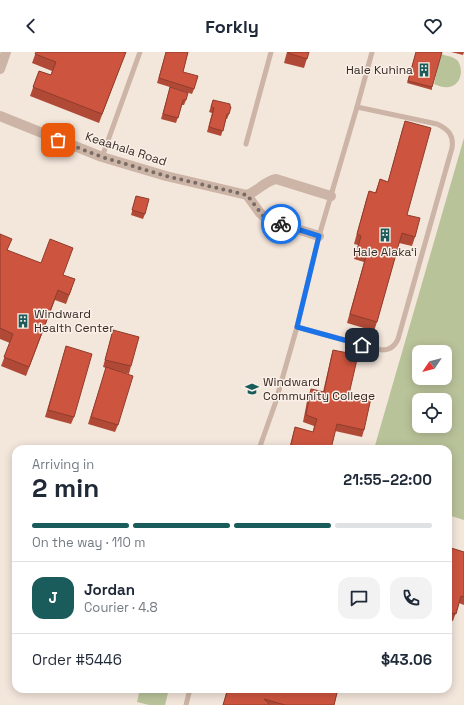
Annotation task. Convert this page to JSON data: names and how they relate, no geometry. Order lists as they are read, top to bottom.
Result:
{
  "streets": {
    "street": ["Keaahala Road"]
  },
  "places": {
    "building": ["Hale Kuhina", "Hale Alaka‘i", "Windward Health Center"],
    "school or university": ["Windward Community College"]
  },
  "north": "bottom left",
  "page": {
    "header": "Forkly",
    "heading": ["2 min", "Arriving in", "21:55–22:00"],
    "panel": [
      "Jordan",
      "Courier · 4.8",
      "Order #5446",
      "$43.06"
    ],
    "bar": "On the way · 110 m",
    "round": "J"
  }
}
